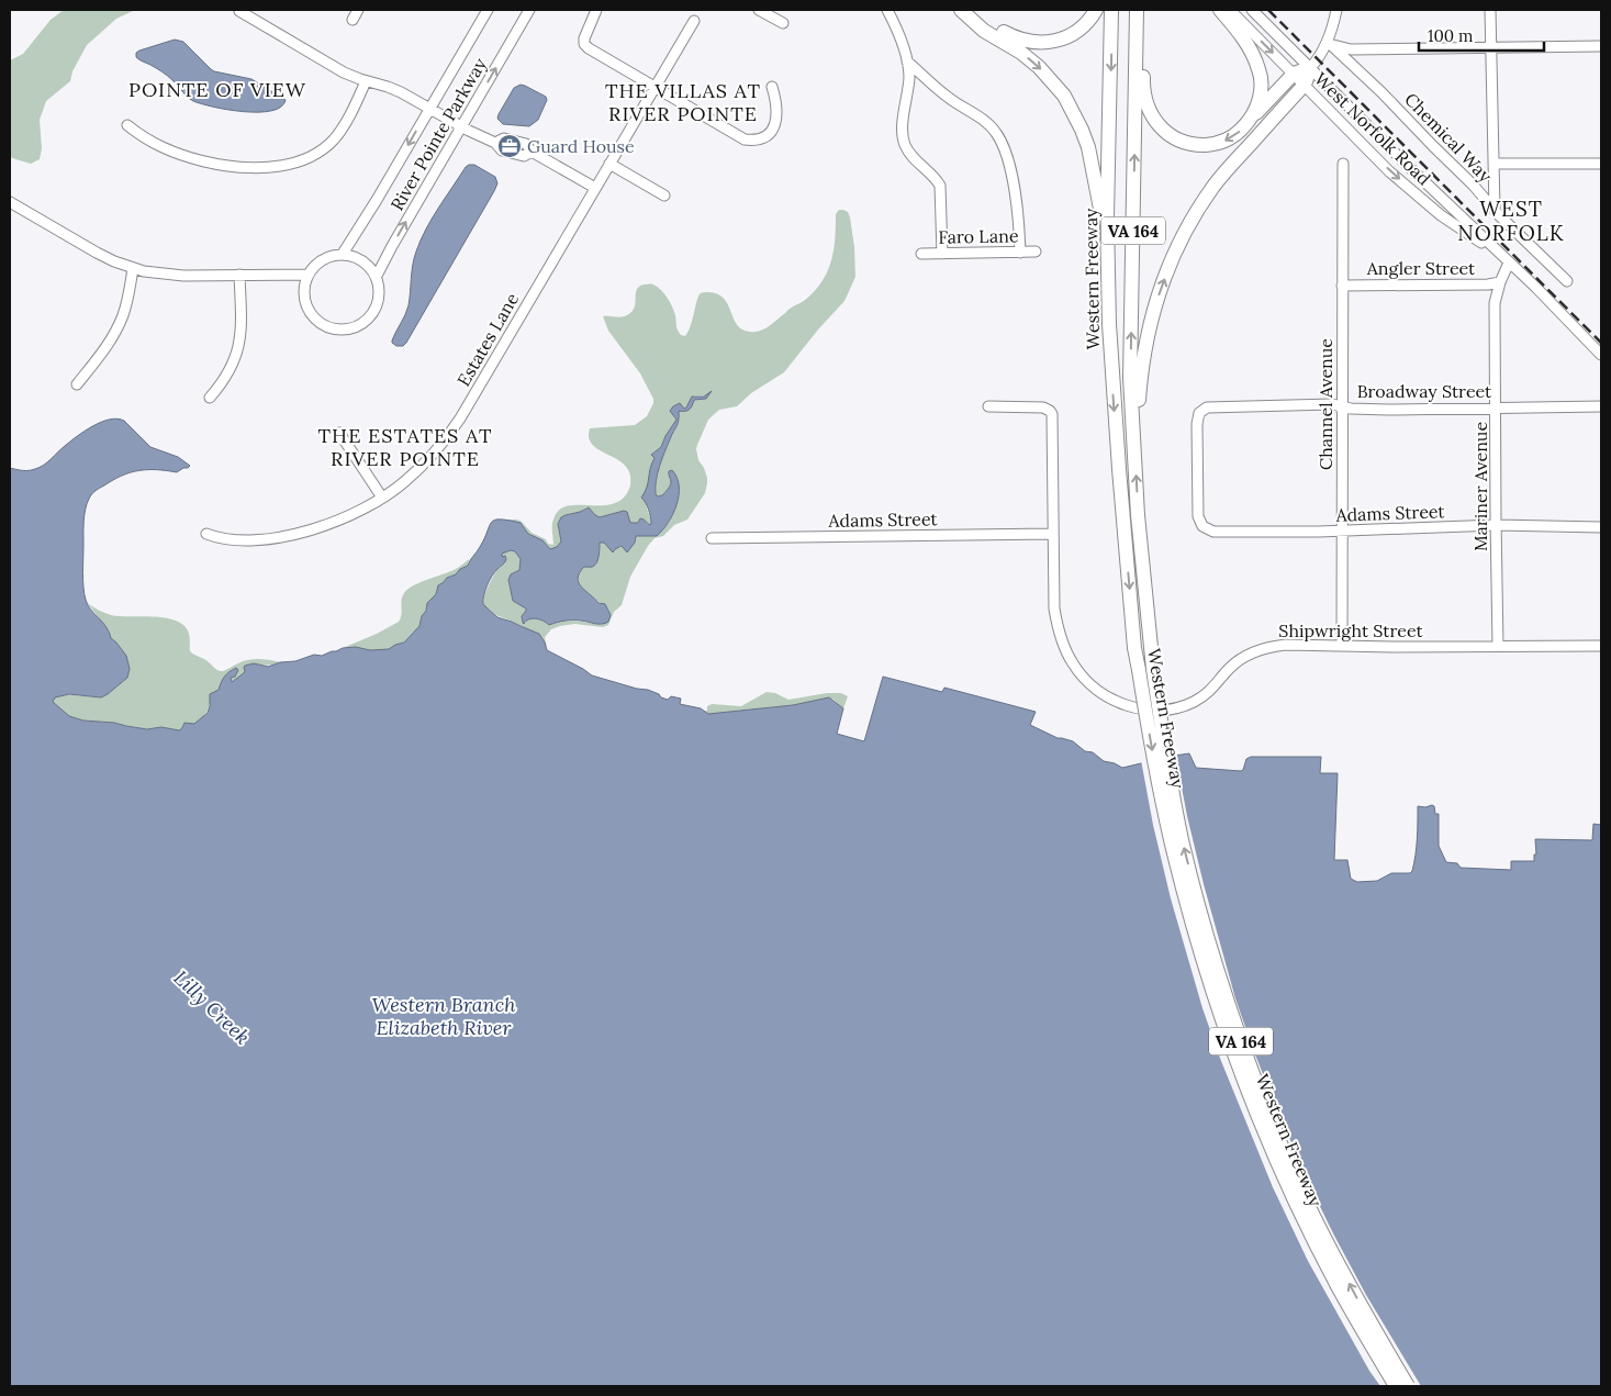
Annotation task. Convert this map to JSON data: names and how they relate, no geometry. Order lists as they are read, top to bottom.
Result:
{
  "streets": {
    "highway": ["VA 164", "Western Freeway"],
    "street": [
      "West Norfolk Road",
      "River Pointe Parkway",
      "Chemical Way",
      "Faro Lane",
      "Angler Street",
      "Estates Lane",
      "Broadway Street",
      "Channel Avenue",
      "Mariner Avenue",
      "Adams Street",
      "Shipwright Street"
    ]
  },
  "crossings": [
    ["West Norfolk Road", "Mariner Avenue"],
    ["Angler Street", "Channel Avenue"],
    ["Angler Street", "Mariner Avenue"],
    ["Broadway Street", "Channel Avenue"],
    ["Broadway Street", "Mariner Avenue"],
    ["Broadway Street", "Adams Street"],
    ["Channel Avenue", "Adams Street"],
    ["Channel Avenue", "Shipwright Street"],
    ["Mariner Avenue", "Adams Street"],
    ["Mariner Avenue", "Shipwright Street"],
    ["Adams Street", "Shipwright Street"]
  ],
  "districts": [
    "POINTE OF VIEW",
    "THE VILLAS AT RIVER POINTE",
    "WEST NORFOLK",
    "THE ESTATES AT RIVER POINTE"
  ],
  "water": ["Western Branch Elizabeth River", "Lilly Creek"],
  "places": {
    "office": ["Guard House"]
  },
  "scale_bar": "100 m"
}
